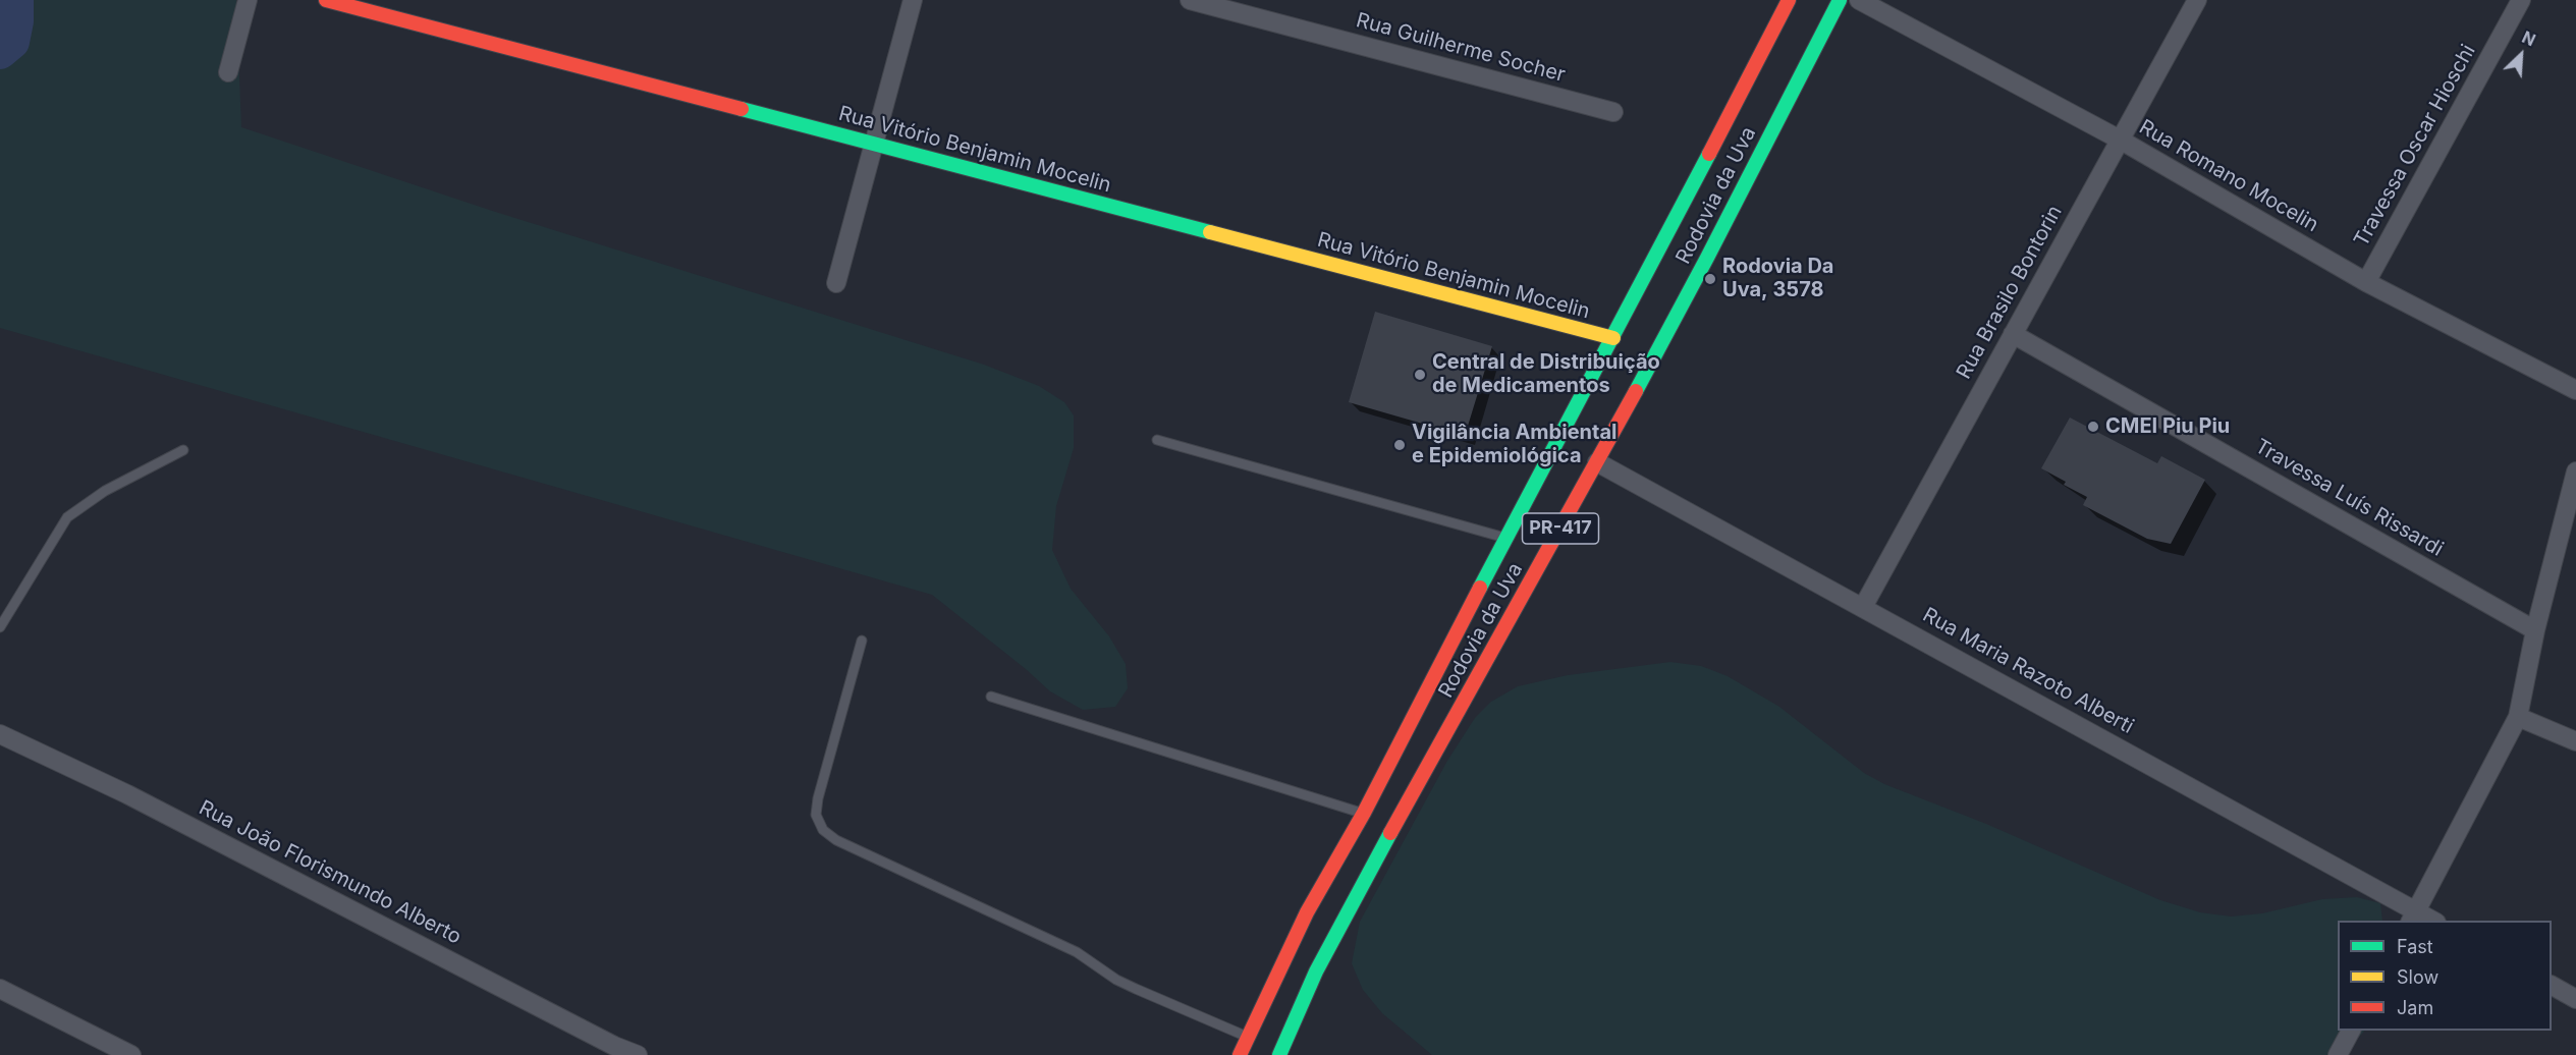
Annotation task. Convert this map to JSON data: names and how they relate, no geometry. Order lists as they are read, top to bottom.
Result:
{
  "streets": {
    "main road": ["Rua Vitório Benjamin Mocelin", "Rodovia da Uva", "PR-417"],
    "street": [
      "Rua Guilherme Socher",
      "Travessa Oscar Hioschi",
      "Rua Romano Mocelin",
      "Rua Brasilo Bontorin",
      "Travessa Luís Rissardi",
      "Rua Maria Razoto Alberti",
      "Rua João Florismundo Alberto"
    ]
  },
  "crossings": [
    ["Travessa Oscar Hioschi", "Rua Romano Mocelin"],
    ["Rua Vitório Benjamin Mocelin", "Rodovia da Uva"],
    ["Rua Romano Mocelin", "Rua Brasilo Bontorin"],
    ["Rodovia da Uva", "Rua Maria Razoto Alberti"],
    ["Rua Brasilo Bontorin", "Travessa Luís Rissardi"],
    ["Rua Brasilo Bontorin", "Rua Maria Razoto Alberti"]
  ],
  "places": [
    "Rodovia Da Uva, 3578",
    "Central de Distribuição de Medicamentos",
    "CMEI Piu Piu",
    "Vigilância Ambiental e Epidemiológica"
  ],
  "legend": ["Fast", "Slow", "Jam"],
  "north": "top right"
}
